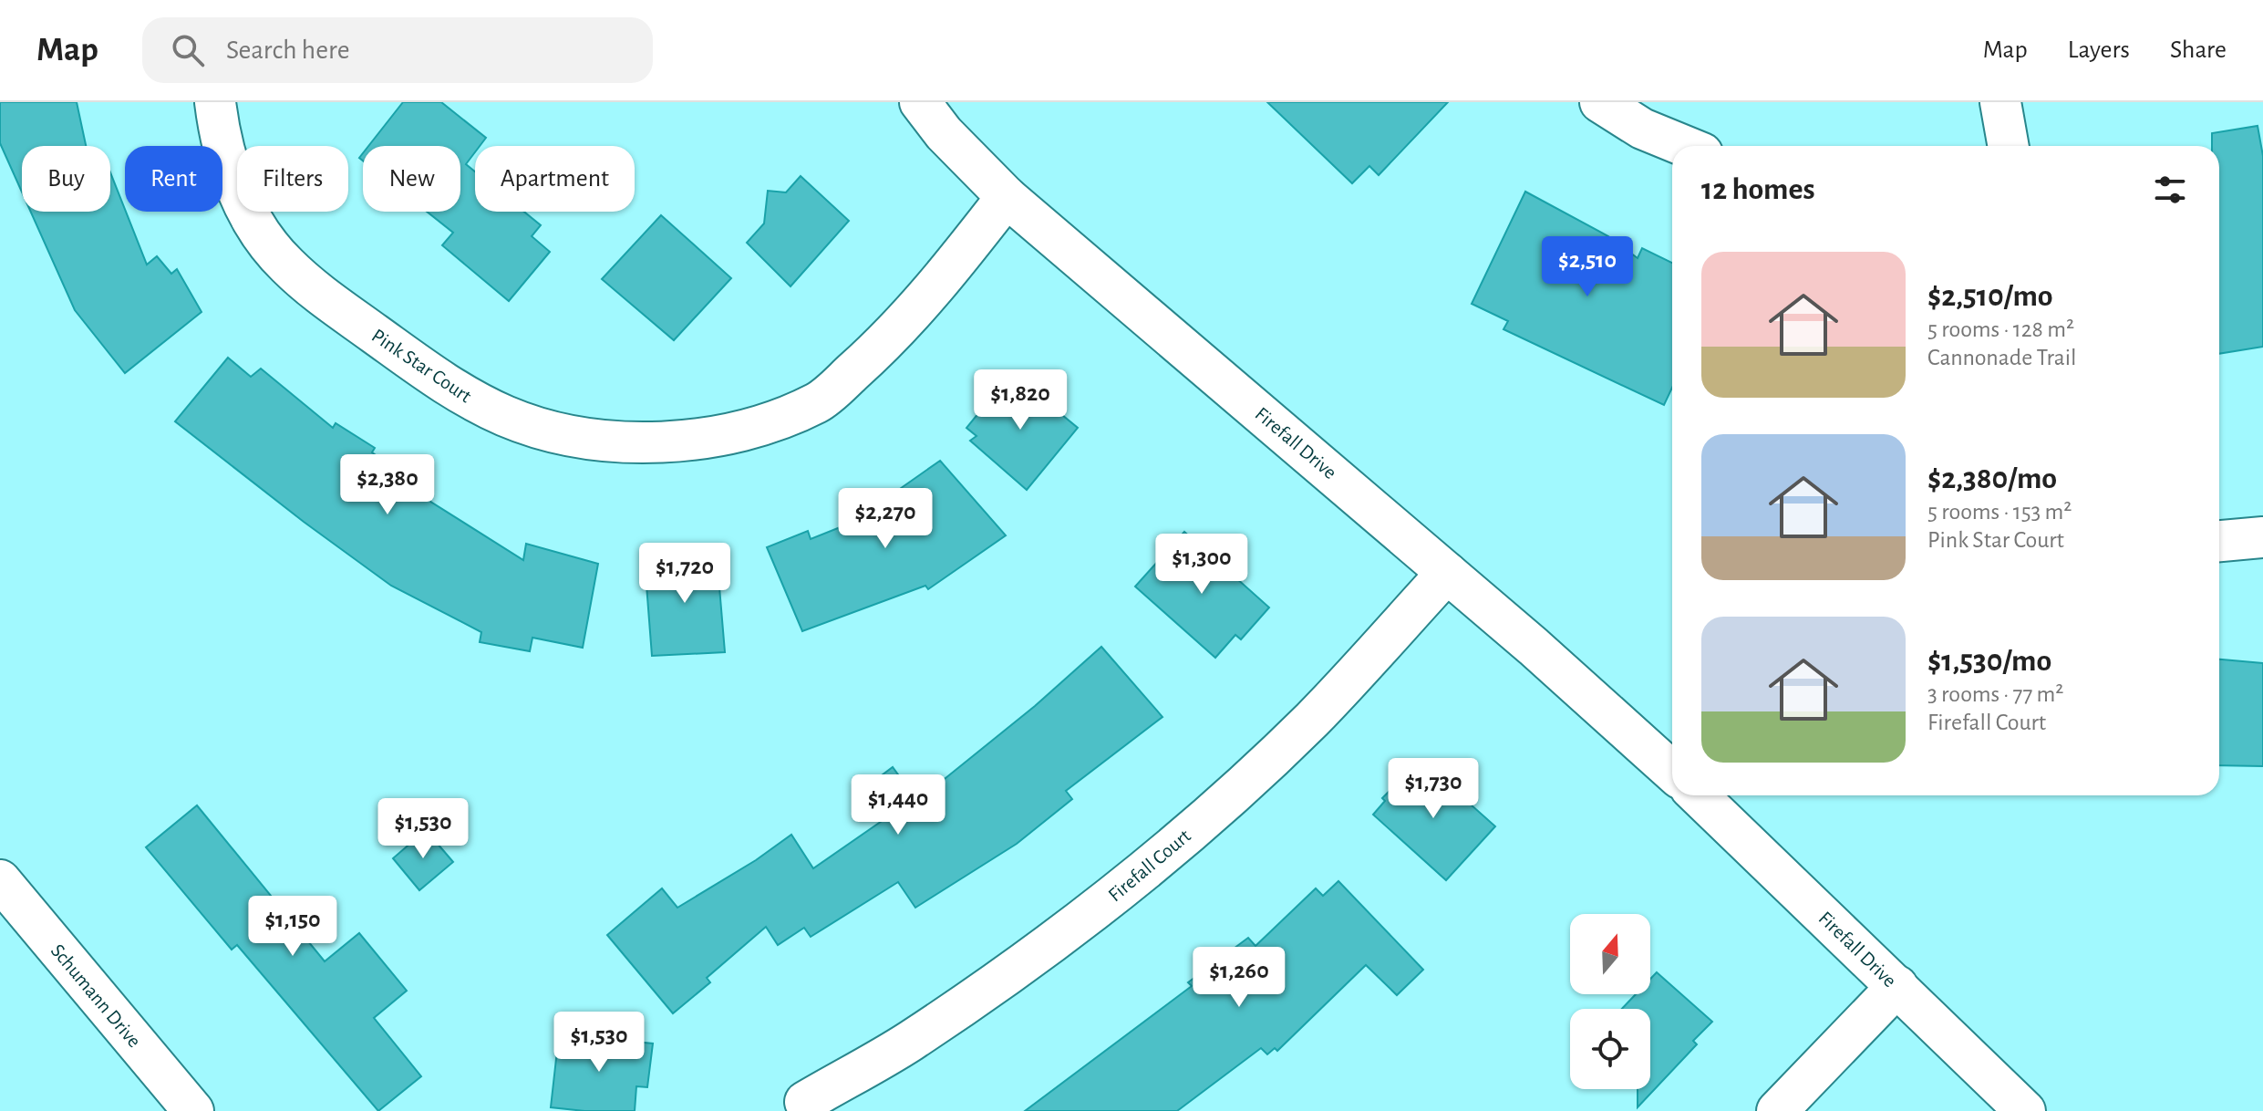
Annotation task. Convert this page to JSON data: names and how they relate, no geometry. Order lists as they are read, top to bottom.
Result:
{
  "streets": {
    "street": [
      "Pink Star Court",
      "Firefall Drive",
      "Firefall Court",
      "Schumann Drive"
    ]
  },
  "crossings": [
    ["Pink Star Court", "Firefall Drive"],
    ["Firefall Drive", "Firefall Court"]
  ],
  "north": "top",
  "page": {
    "header": "Map",
    "search": "Search here",
    "nav": ["Map", "Layers", "Share"],
    "chip": [
      "Buy",
      "Rent",
      "Filters",
      "New",
      "Apartment"
    ],
    "heading": "12 homes",
    "list": [
      {
        "name": "$2,510/mo",
        "note": "5 rooms · 128 m² · Cannonade Trail"
      },
      {
        "name": "$2,380/mo",
        "note": "5 rooms · 153 m² · Pink Star Court"
      },
      {
        "name": "$1,530/mo",
        "note": "3 rooms · 77 m² · Firefall Court"
      }
    ],
    "price": [
      "$2,510",
      "$1,820",
      "$2,380",
      "$2,270",
      "$1,300",
      "$1,720",
      "$1,730",
      "$1,440",
      "$1,530",
      "$1,150",
      "$1,260",
      "$1,530"
    ]
  }
}
